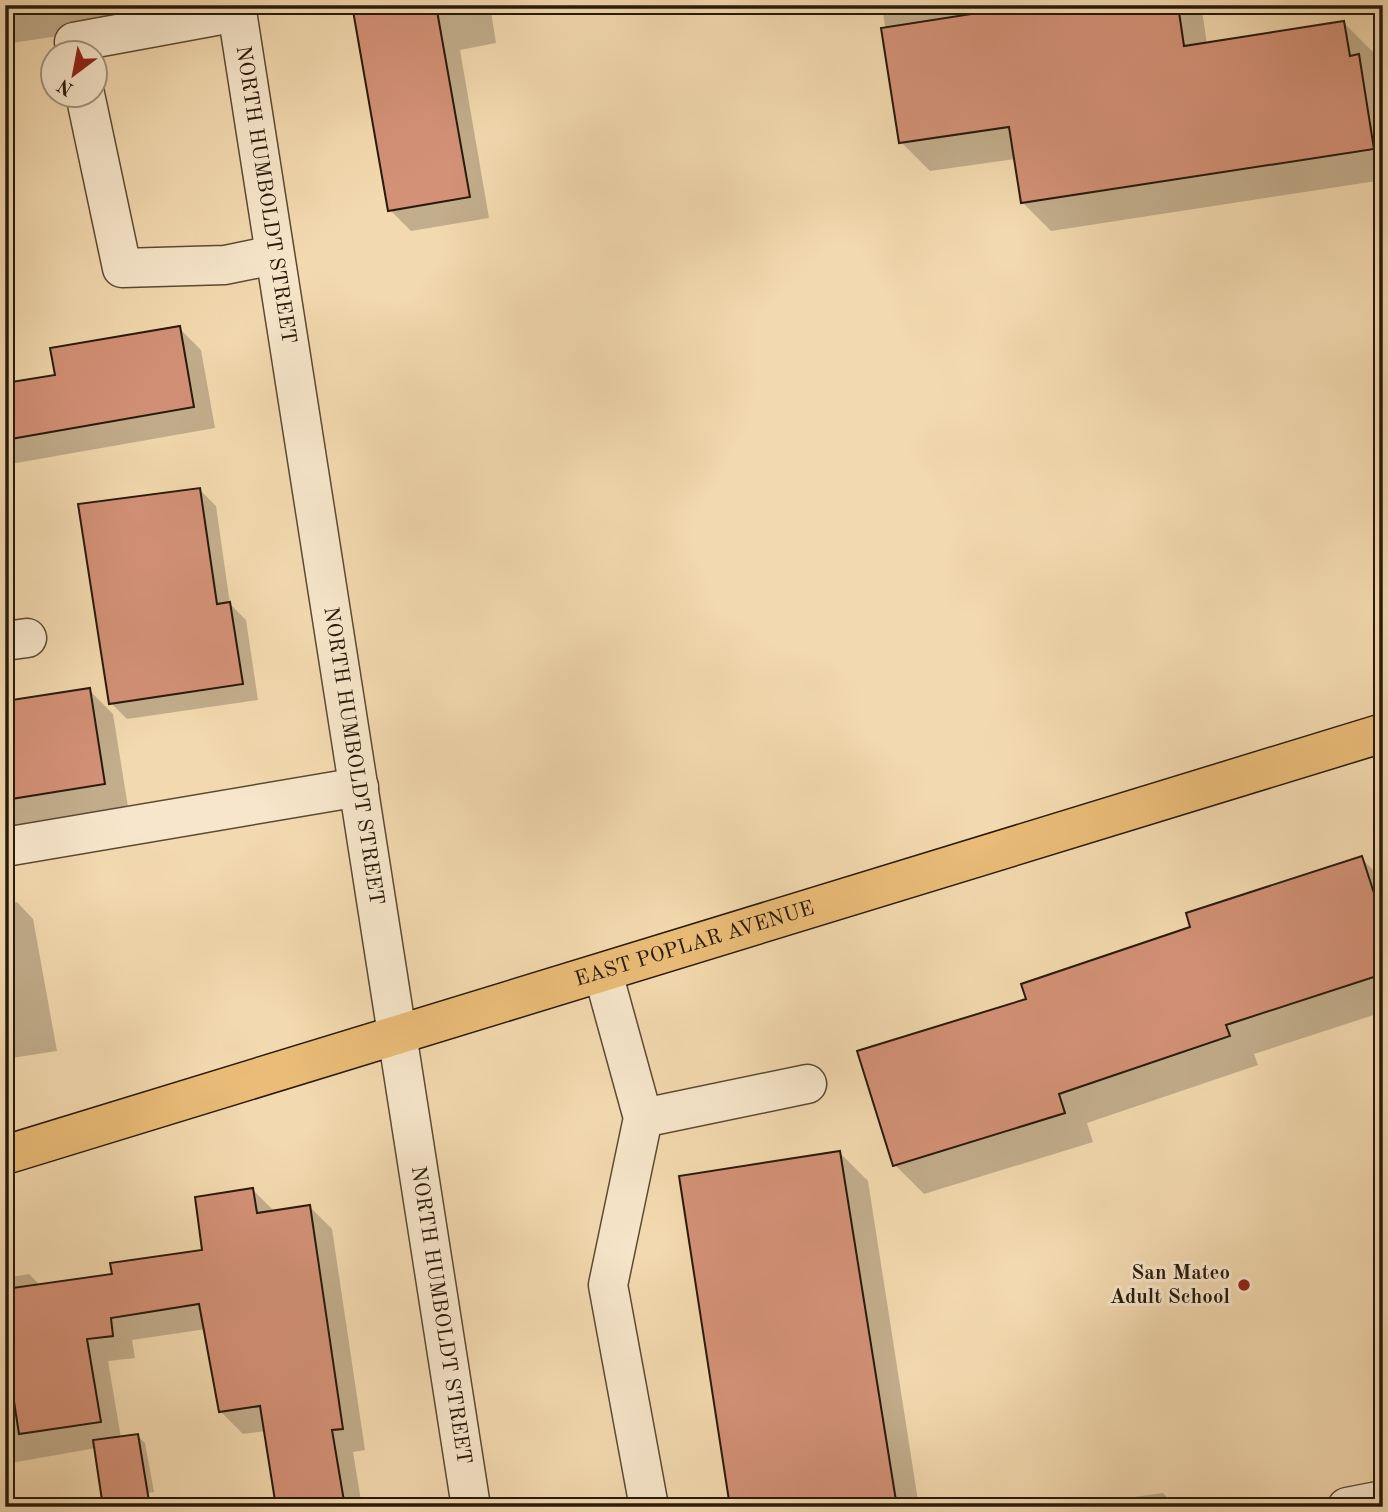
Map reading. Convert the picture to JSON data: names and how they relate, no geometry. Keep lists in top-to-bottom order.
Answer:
{
  "streets": {
    "main road": ["EAST POPLAR AVENUE"],
    "street": ["NORTH HUMBOLDT STREET"]
  },
  "crossings": [
    ["NORTH HUMBOLDT STREET", "EAST POPLAR AVENUE"]
  ],
  "places": ["San Mateo Adult School"],
  "north": "bottom left"
}
